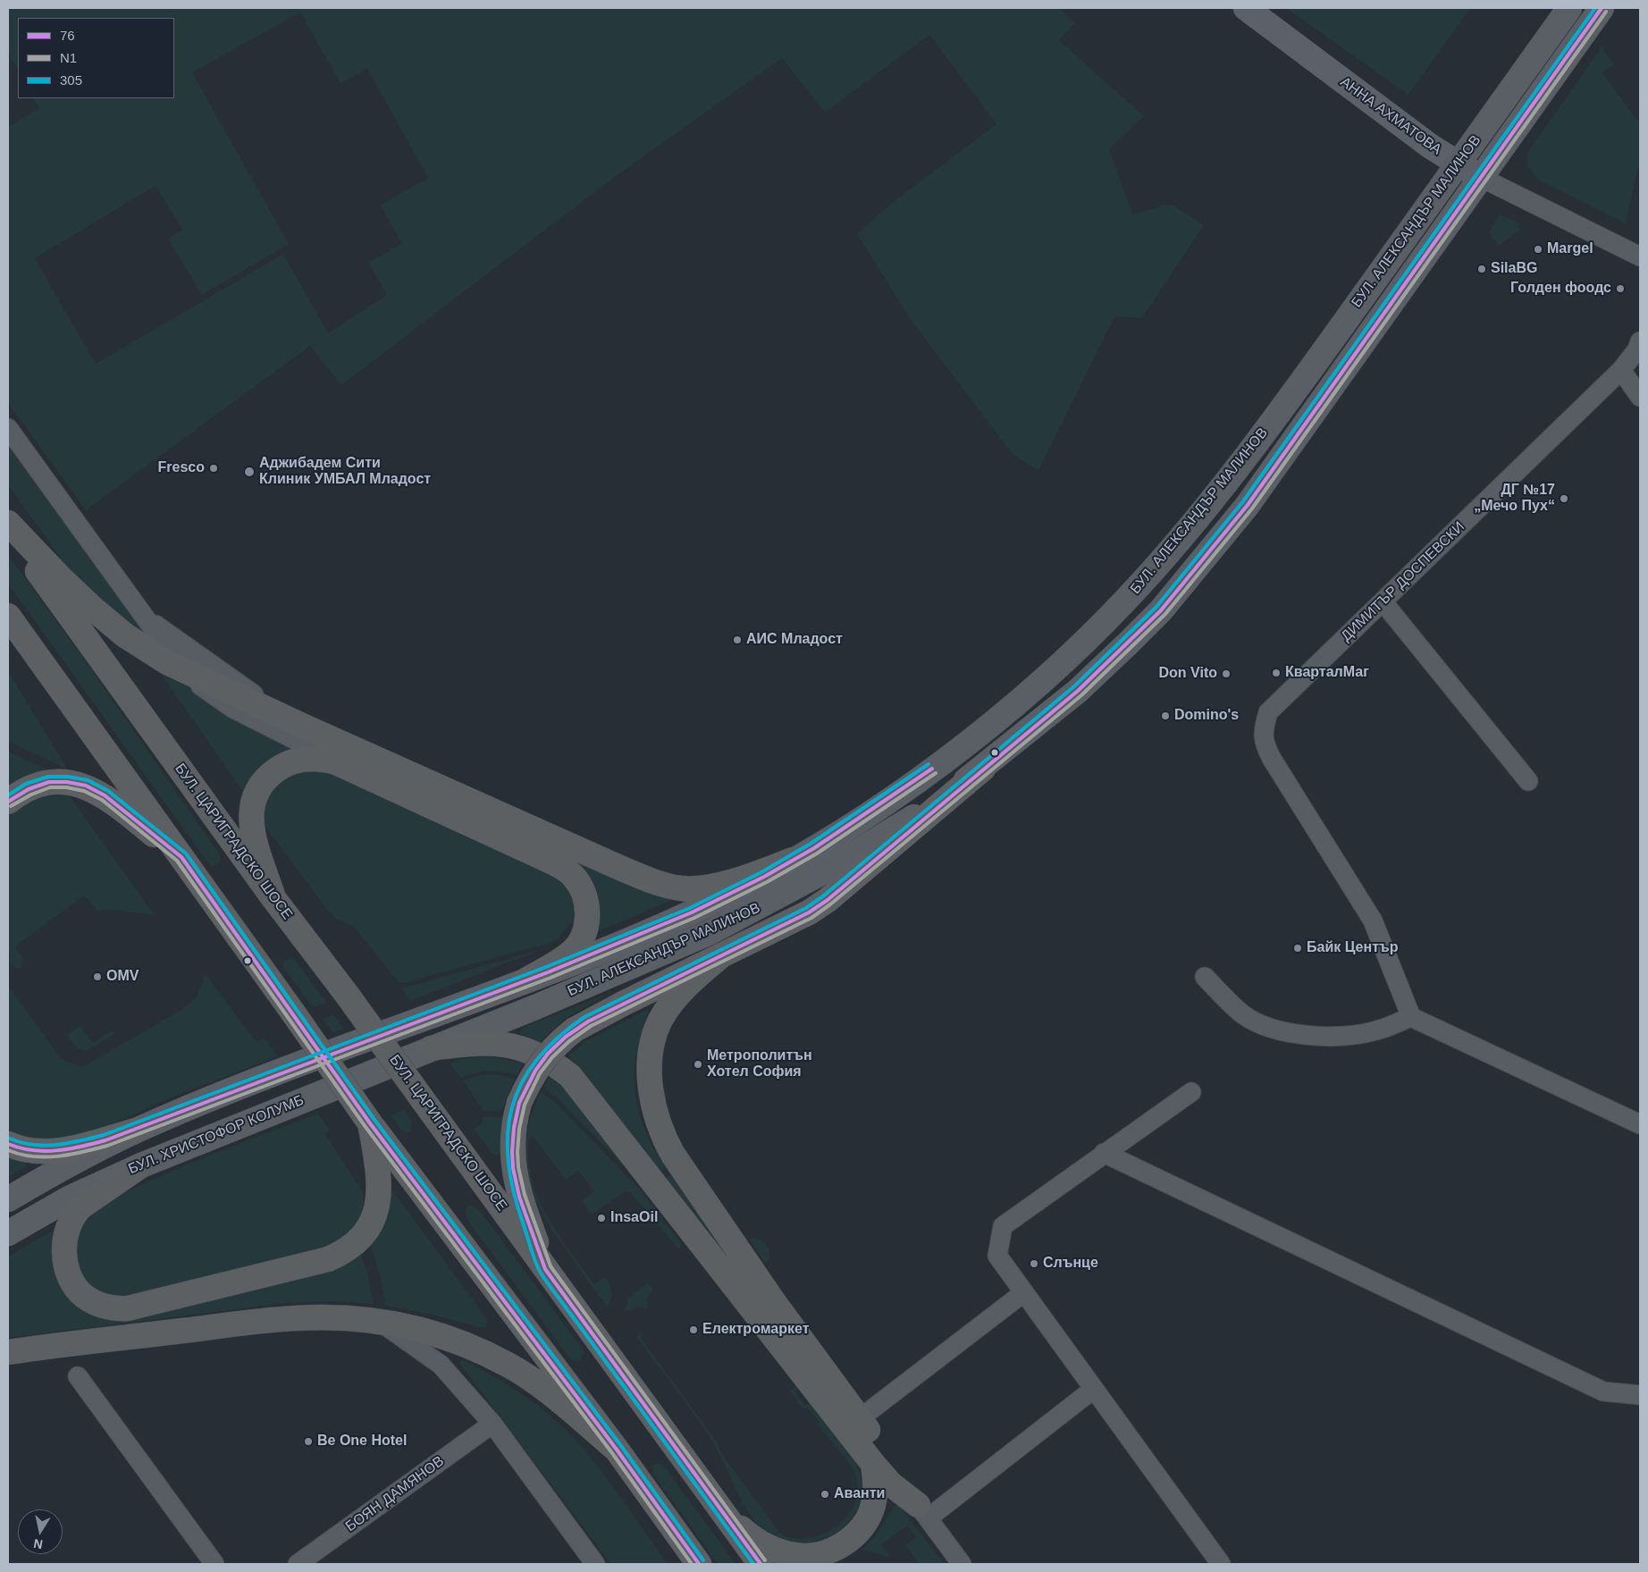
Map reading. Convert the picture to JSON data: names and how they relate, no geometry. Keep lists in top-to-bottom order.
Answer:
{
  "streets": {
    "highway": ["БУЛ. ЦАРИГРАДСКО ШОСЕ"],
    "main road": ["БУЛ. АЛЕКСАНДЪР МАЛИНОВ", "БУЛ. ХРИСТОФОР КОЛУМБ"],
    "street": ["АННА АХМАТОВА", "ДИМИТЪР ДОСПЕВСКИ", "БОЯН ДАМЯНОВ"]
  },
  "crossings": [
    ["АННА АХМАТОВА", "БУЛ. АЛЕКСАНДЪР МАЛИНОВ"],
    ["БУЛ. АЛЕКСАНДЪР МАЛИНОВ", "БУЛ. ХРИСТОФОР КОЛУМБ"]
  ],
  "places": [
    "Margel",
    "SilaBG",
    "Голден фоодс",
    "Fresco",
    "Аджибадем Сити Клиник УМБАЛ Младост",
    "ДГ №17 „Мечо Пух“",
    "АИС Младост",
    "КварталМаг",
    "Don Vito",
    "Domino's",
    "Байк Център",
    "OMV",
    "Метрополитън Хотел София",
    "InsaOil",
    "Слънце",
    "Електромаркет",
    "Be One Hotel",
    "Аванти"
  ],
  "lines": ["transit line 76", "transit line 305", "transit line N1"],
  "legend": ["76", "N1", "305"],
  "north": "bottom"
}
